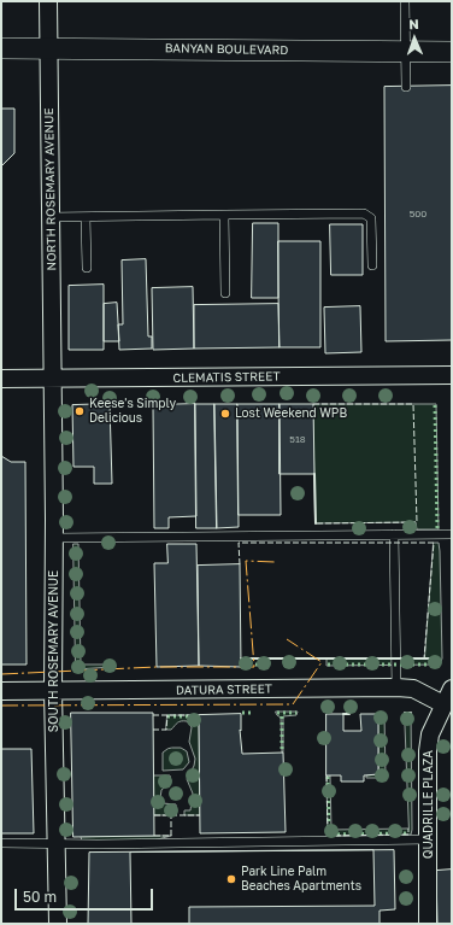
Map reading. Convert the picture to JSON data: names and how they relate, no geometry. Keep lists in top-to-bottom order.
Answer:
{
  "streets": {
    "street": [
      "BANYAN BOULEVARD",
      "NORTH ROSEMARY AVENUE",
      "CLEMATIS STREET",
      "SOUTH ROSEMARY AVENUE",
      "DATURA STREET",
      "QUADRILLE PLAZA"
    ]
  },
  "crossings": [
    ["BANYAN BOULEVARD", "NORTH ROSEMARY AVENUE"],
    ["NORTH ROSEMARY AVENUE", "CLEMATIS STREET"],
    ["NORTH ROSEMARY AVENUE", "SOUTH ROSEMARY AVENUE"],
    ["CLEMATIS STREET", "SOUTH ROSEMARY AVENUE"],
    ["SOUTH ROSEMARY AVENUE", "DATURA STREET"],
    ["DATURA STREET", "QUADRILLE PLAZA"]
  ],
  "places": ["Keese's Simply Delicious", "Lost Weekend WPB", "Park Line Palm Beaches Apartments"],
  "house_numbers": ["500", "518"],
  "scale_bar": "50 m",
  "north": "top"
}
